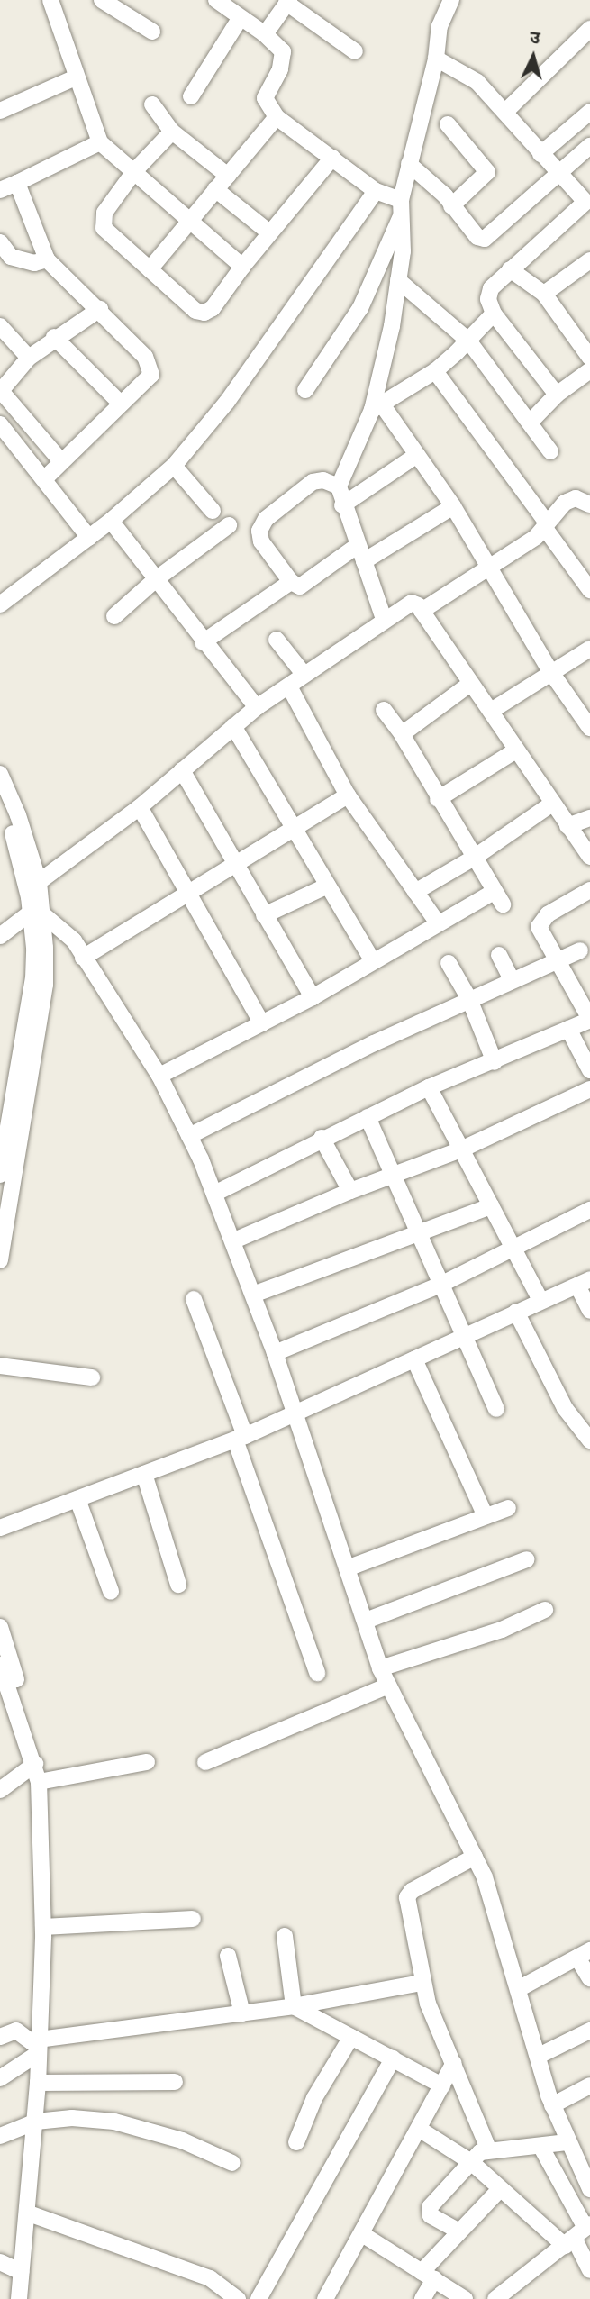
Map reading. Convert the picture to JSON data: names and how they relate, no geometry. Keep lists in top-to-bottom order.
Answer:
{
  "north": "top"
}
